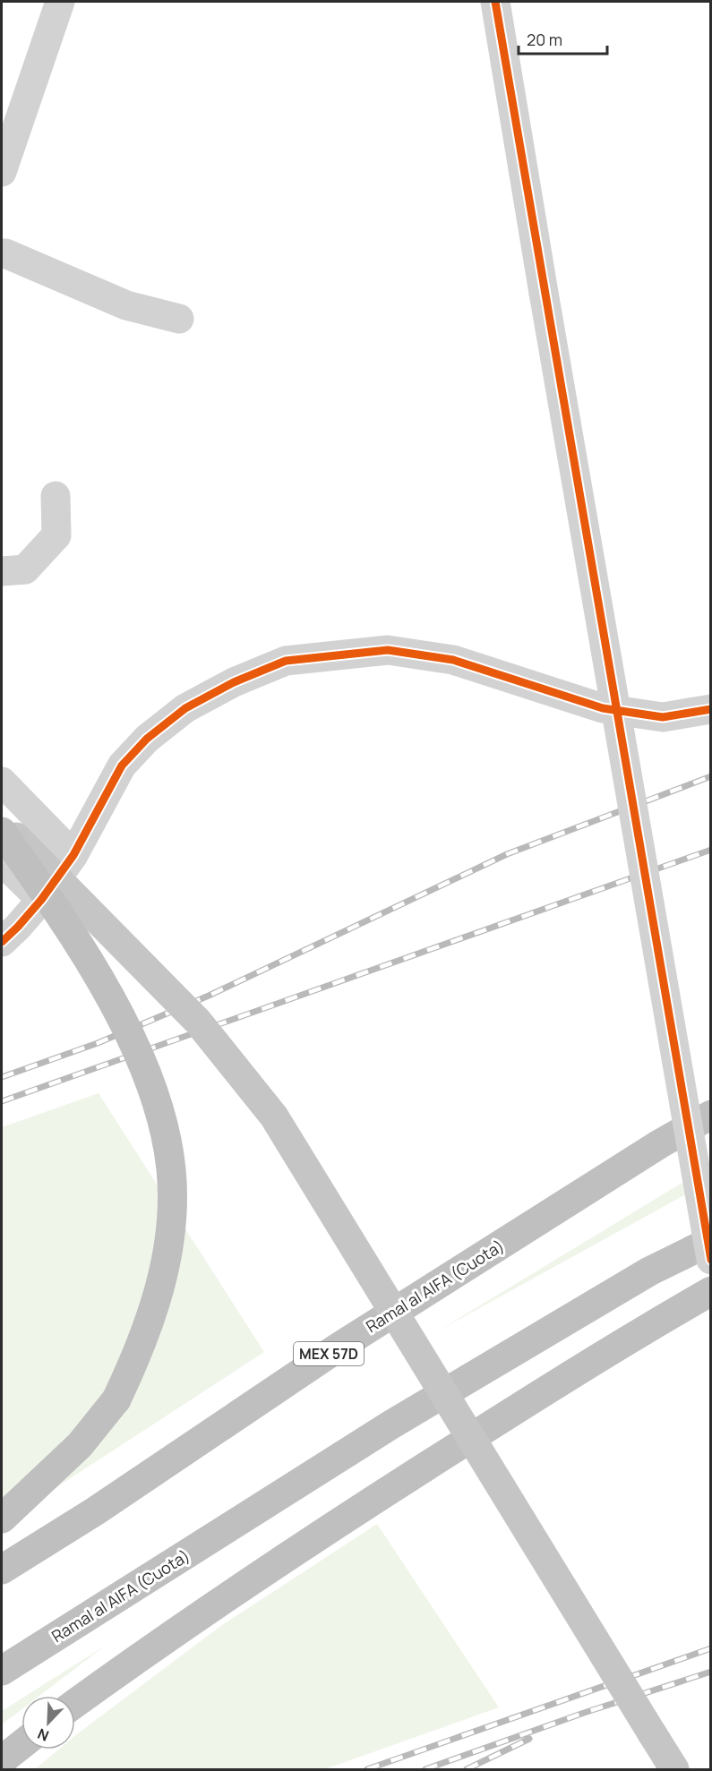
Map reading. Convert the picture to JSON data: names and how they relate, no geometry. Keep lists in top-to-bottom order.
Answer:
{
  "streets": {
    "highway": ["Ramal al AIFA (Cuota)", "MEX 57D"]
  },
  "scale_bar": "20 m",
  "north": "bottom left"
}
